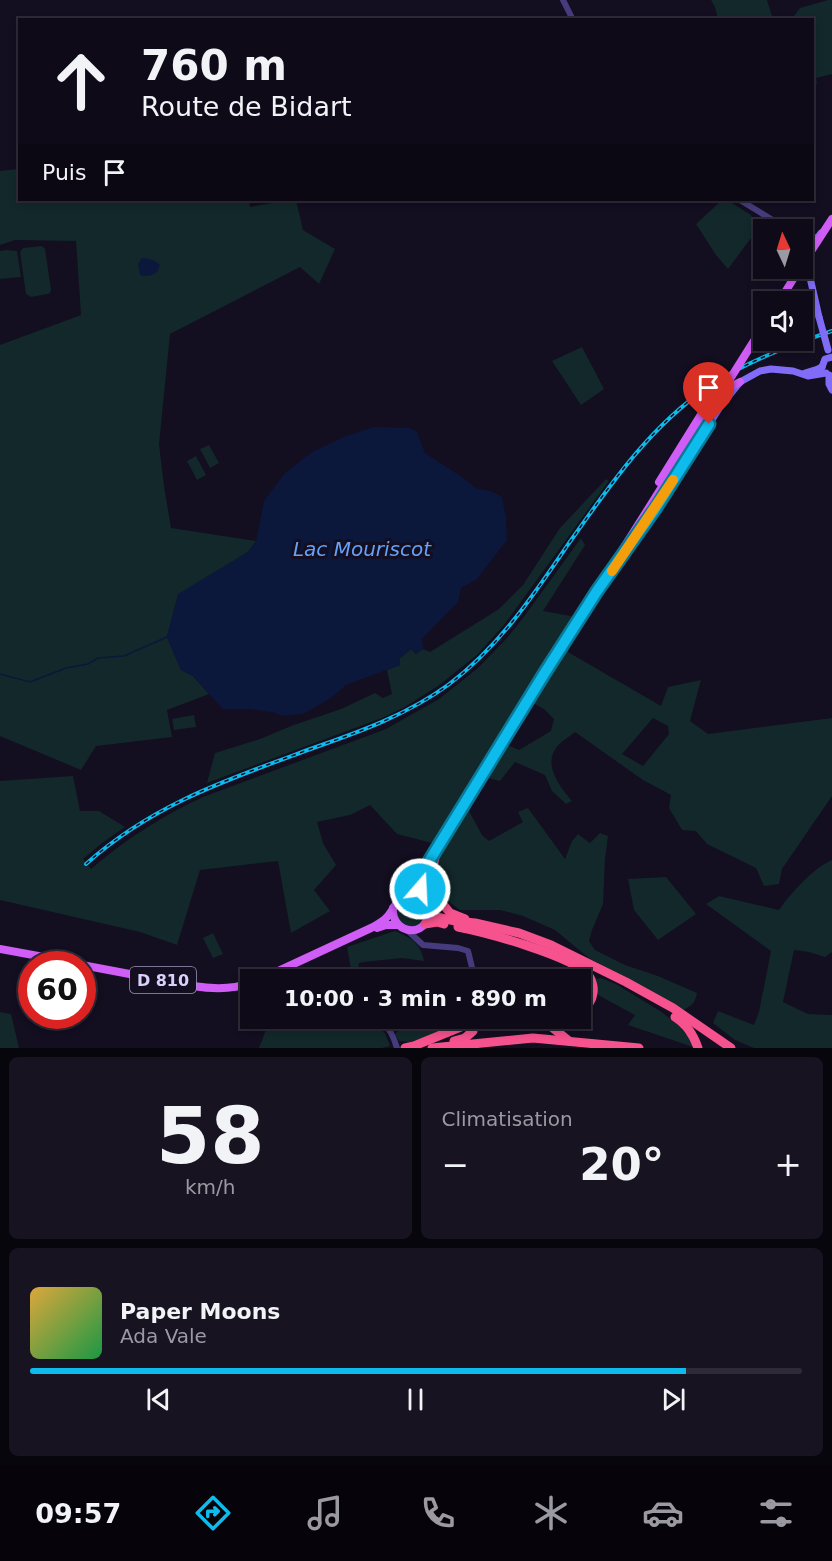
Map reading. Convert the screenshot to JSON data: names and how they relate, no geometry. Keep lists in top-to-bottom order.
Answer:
{
  "streets": {
    "main road": ["D 810"]
  },
  "water": ["Lac Mouriscot"],
  "north": "top",
  "page": {
    "turn": ["760 m", "Route de Bidart"],
    "then": "Puis",
    "limit": "60",
    "trip": "10:00 · 3 min · 890 m",
    "tile": [
      ["58", "km/h"],
      "Climatisation"
    ],
    "heat": ["−", "20°", "+"],
    "song": ["Paper Moons", "Ada Vale"],
    "tabs": "09:57"
  }
}
